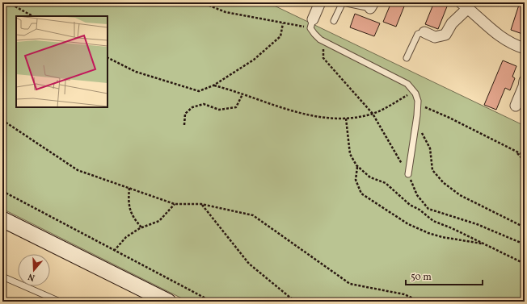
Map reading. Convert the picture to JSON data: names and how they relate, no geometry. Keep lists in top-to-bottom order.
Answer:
{
  "scale_bar": "50 m",
  "north": "bottom"
}
